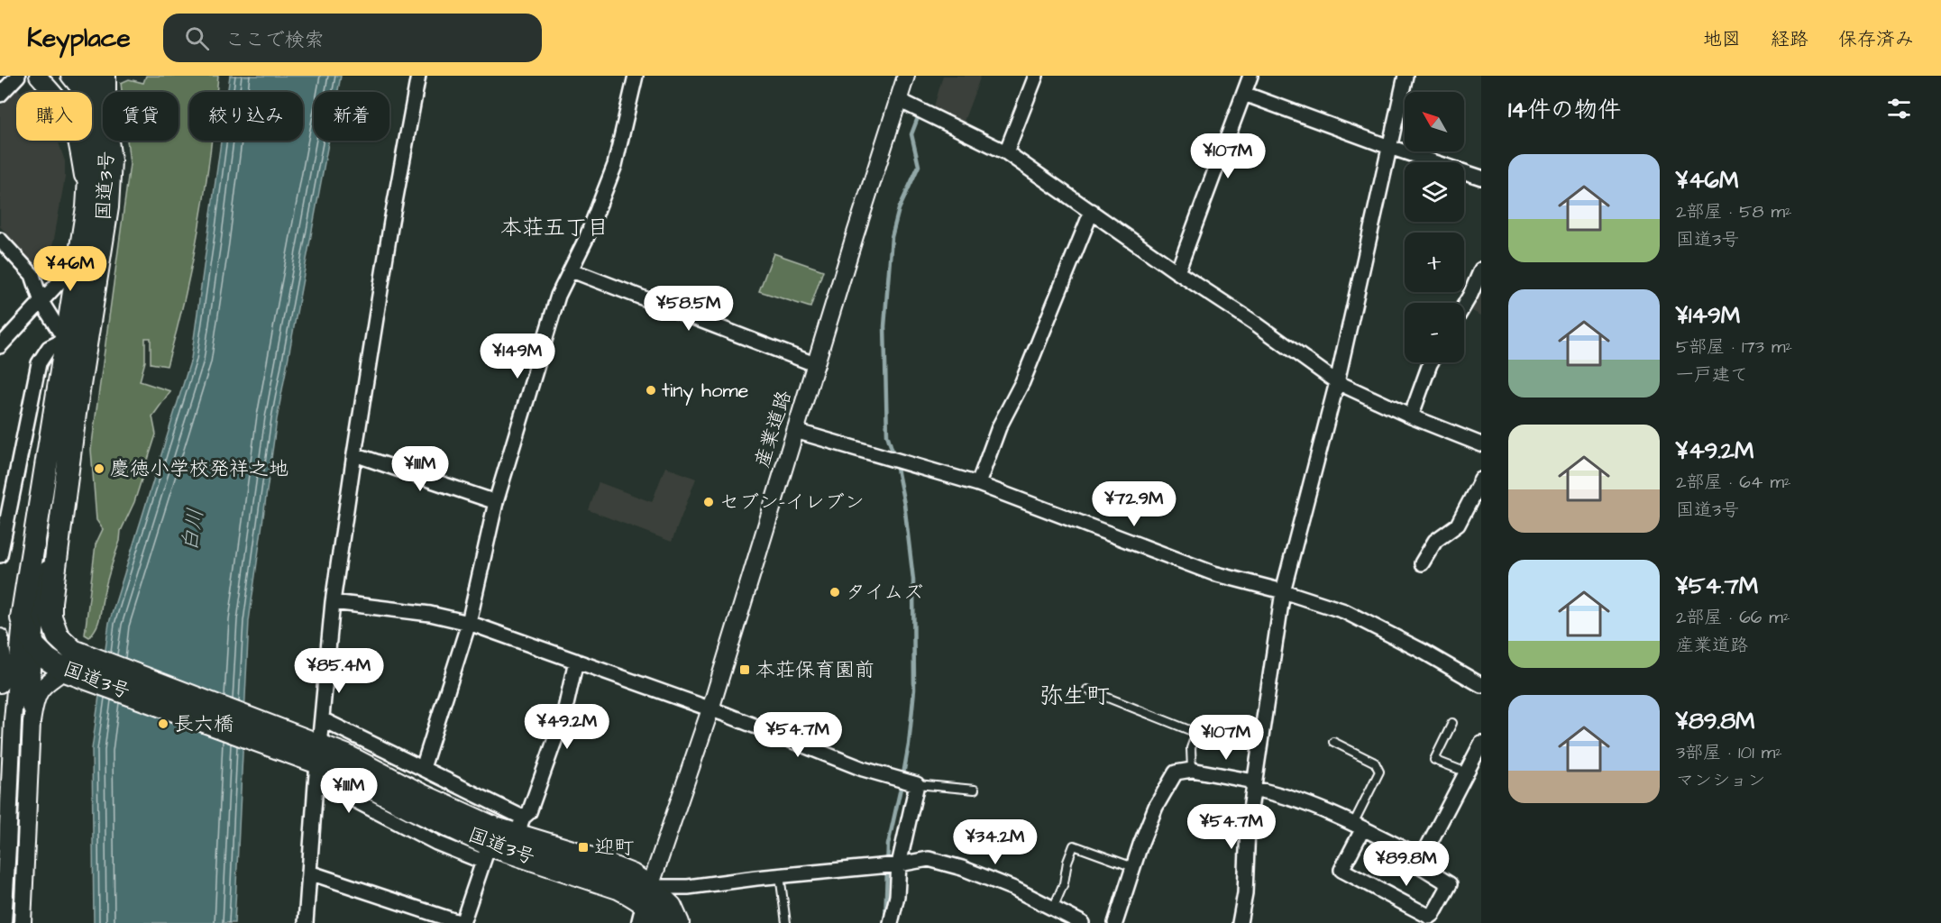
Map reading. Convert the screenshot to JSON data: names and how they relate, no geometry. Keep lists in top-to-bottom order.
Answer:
{
  "streets": {
    "highway": ["国道3号"],
    "street": ["産業道路"]
  },
  "crossings": [
    ["国道3号", "産業道路"]
  ],
  "districts": ["本荘五丁目", "弥生町"],
  "water": ["白川"],
  "places": {
    "other": [
      "tiny home",
      "慶徳小学校発祥之地",
      "セブン-イレブン",
      "タイムズ",
      "長六橋"
    ],
    "transit": ["本荘保育園前", "迎町"]
  },
  "north": "top left",
  "page": {
    "header": "Keyplace",
    "search": "ここで検索",
    "nav": ["地図", "経路", "保存済み"],
    "heading": "14件の物件",
    "map_buttons": ["+", "−"],
    "chip": [
      "購入",
      "賃貸",
      "絞り込み",
      "新着"
    ],
    "price": [
      "¥107M",
      "¥46M",
      "¥58.5M",
      "¥149M",
      "¥111M",
      "¥72.9M",
      "¥85.4M",
      "¥49.2M",
      "¥54.7M",
      "¥107M",
      "¥111M",
      "¥54.7M",
      "¥34.2M",
      "¥89.8M"
    ],
    "list": [
      {
        "name": "¥46M",
        "note": "2部屋 · 58 m² · 国道3号"
      },
      {
        "name": "¥149M",
        "note": "5部屋 · 173 m² · 一戸建て"
      },
      {
        "name": "¥49.2M",
        "note": "2部屋 · 64 m² · 国道3号"
      },
      {
        "name": "¥54.7M",
        "note": "2部屋 · 66 m² · 産業道路"
      },
      {
        "name": "¥89.8M",
        "note": "3部屋 · 101 m² · マンション"
      }
    ]
  }
}
